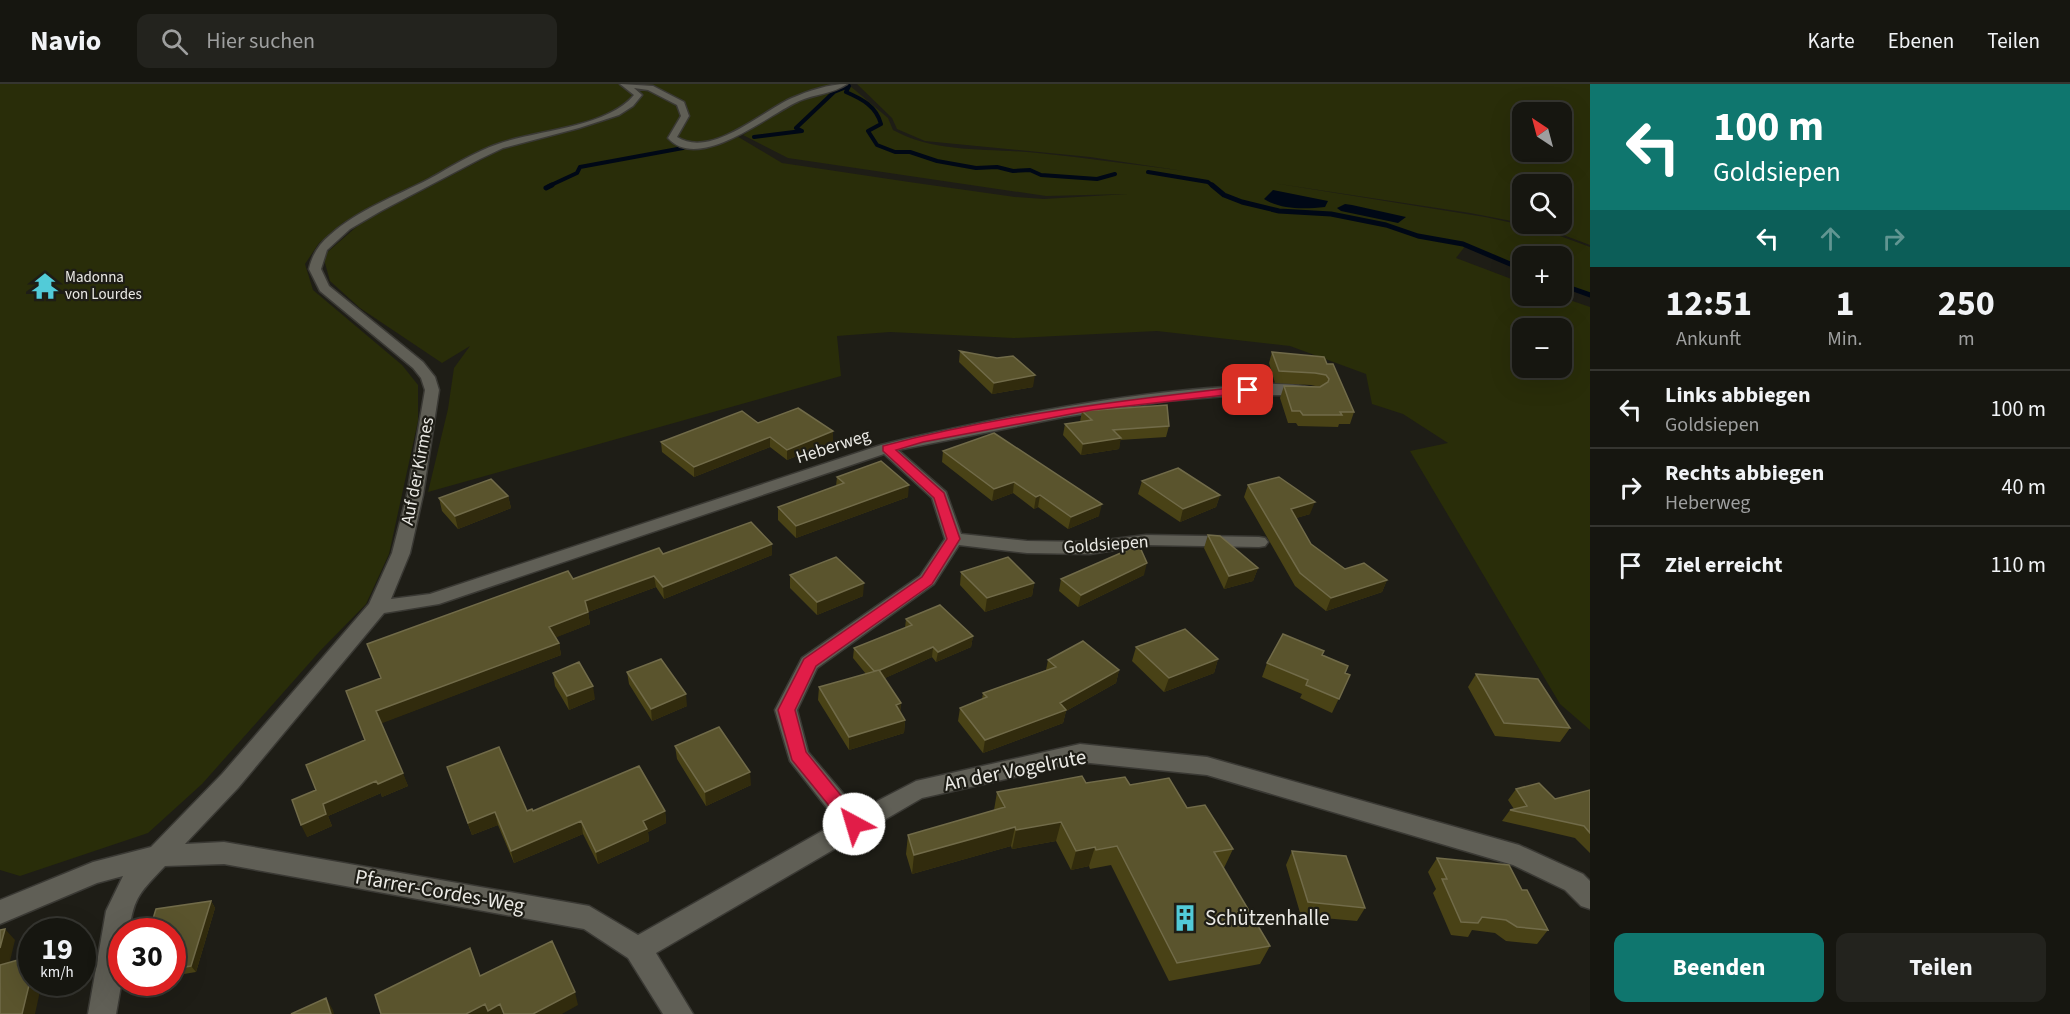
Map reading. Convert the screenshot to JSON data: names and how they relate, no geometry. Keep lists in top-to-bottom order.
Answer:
{
  "streets": {
    "street": [
      "Heberweg",
      "Auf der Kirmes",
      "Goldsiepen",
      "An der Vogelrute",
      "Pfarrer-Cordes-Weg"
    ]
  },
  "crossings": [
    ["Heberweg", "Auf der Kirmes"],
    ["Auf der Kirmes", "Pfarrer-Cordes-Weg"],
    ["An der Vogelrute", "Pfarrer-Cordes-Weg"]
  ],
  "places": {
    "temple": ["Madonna von Lourdes"],
    "building": ["Schützenhalle"]
  },
  "north": "top left",
  "page": {
    "header": "Navio",
    "search": "Hier suchen",
    "nav": ["Karte", "Ebenen", "Teilen"],
    "turn": ["100 m", "Goldsiepen"],
    "map_buttons": ["+", "−"],
    "eta": [
      "12:51",
      "Ankunft",
      "1",
      "Min.",
      "250",
      "m"
    ],
    "list": [
      {
        "name": "Links abbiegen",
        "note": "Goldsiepen",
        "value": "100 m"
      },
      {
        "name": "Rechts abbiegen",
        "note": "Heberweg",
        "value": "40 m"
      },
      {
        "name": "Ziel erreicht",
        "value": "110 m"
      }
    ],
    "speed": "19 km/h",
    "limit": "30",
    "buttons": ["Beenden", "Teilen"]
  }
}
